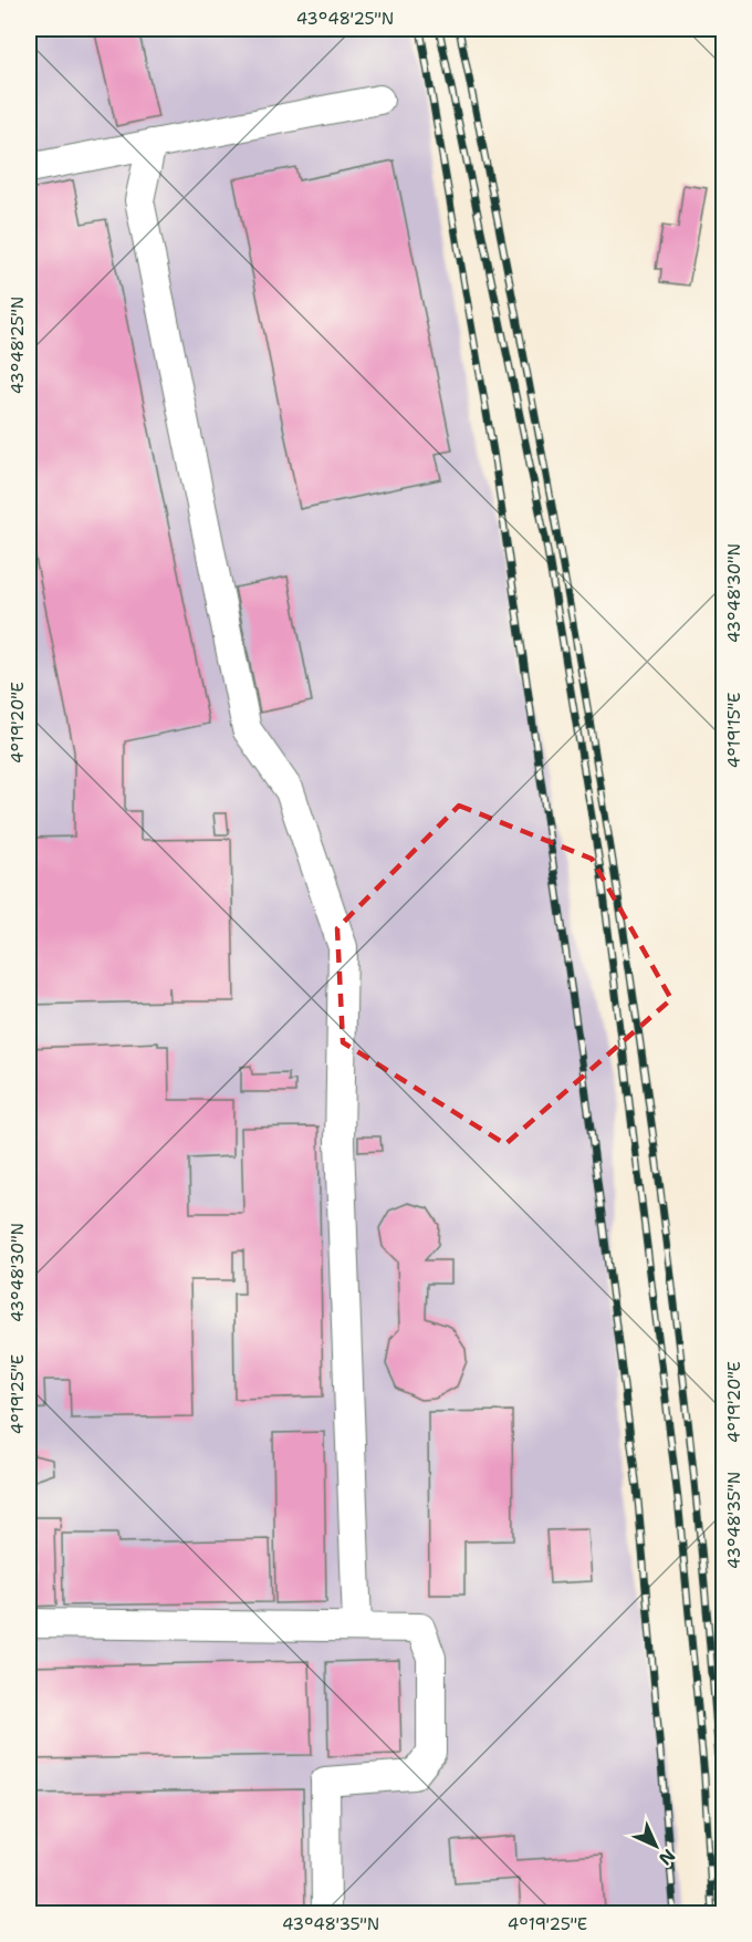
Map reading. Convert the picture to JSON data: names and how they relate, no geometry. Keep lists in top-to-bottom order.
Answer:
{
  "north": "bottom right",
  "coordinates": [
    "43°48'25\"N",
    "43°48'30\"N",
    "4°19'20\"E",
    "4°19'15\"E",
    "4°19'25\"E",
    "43°48'35\"N"
  ]
}
